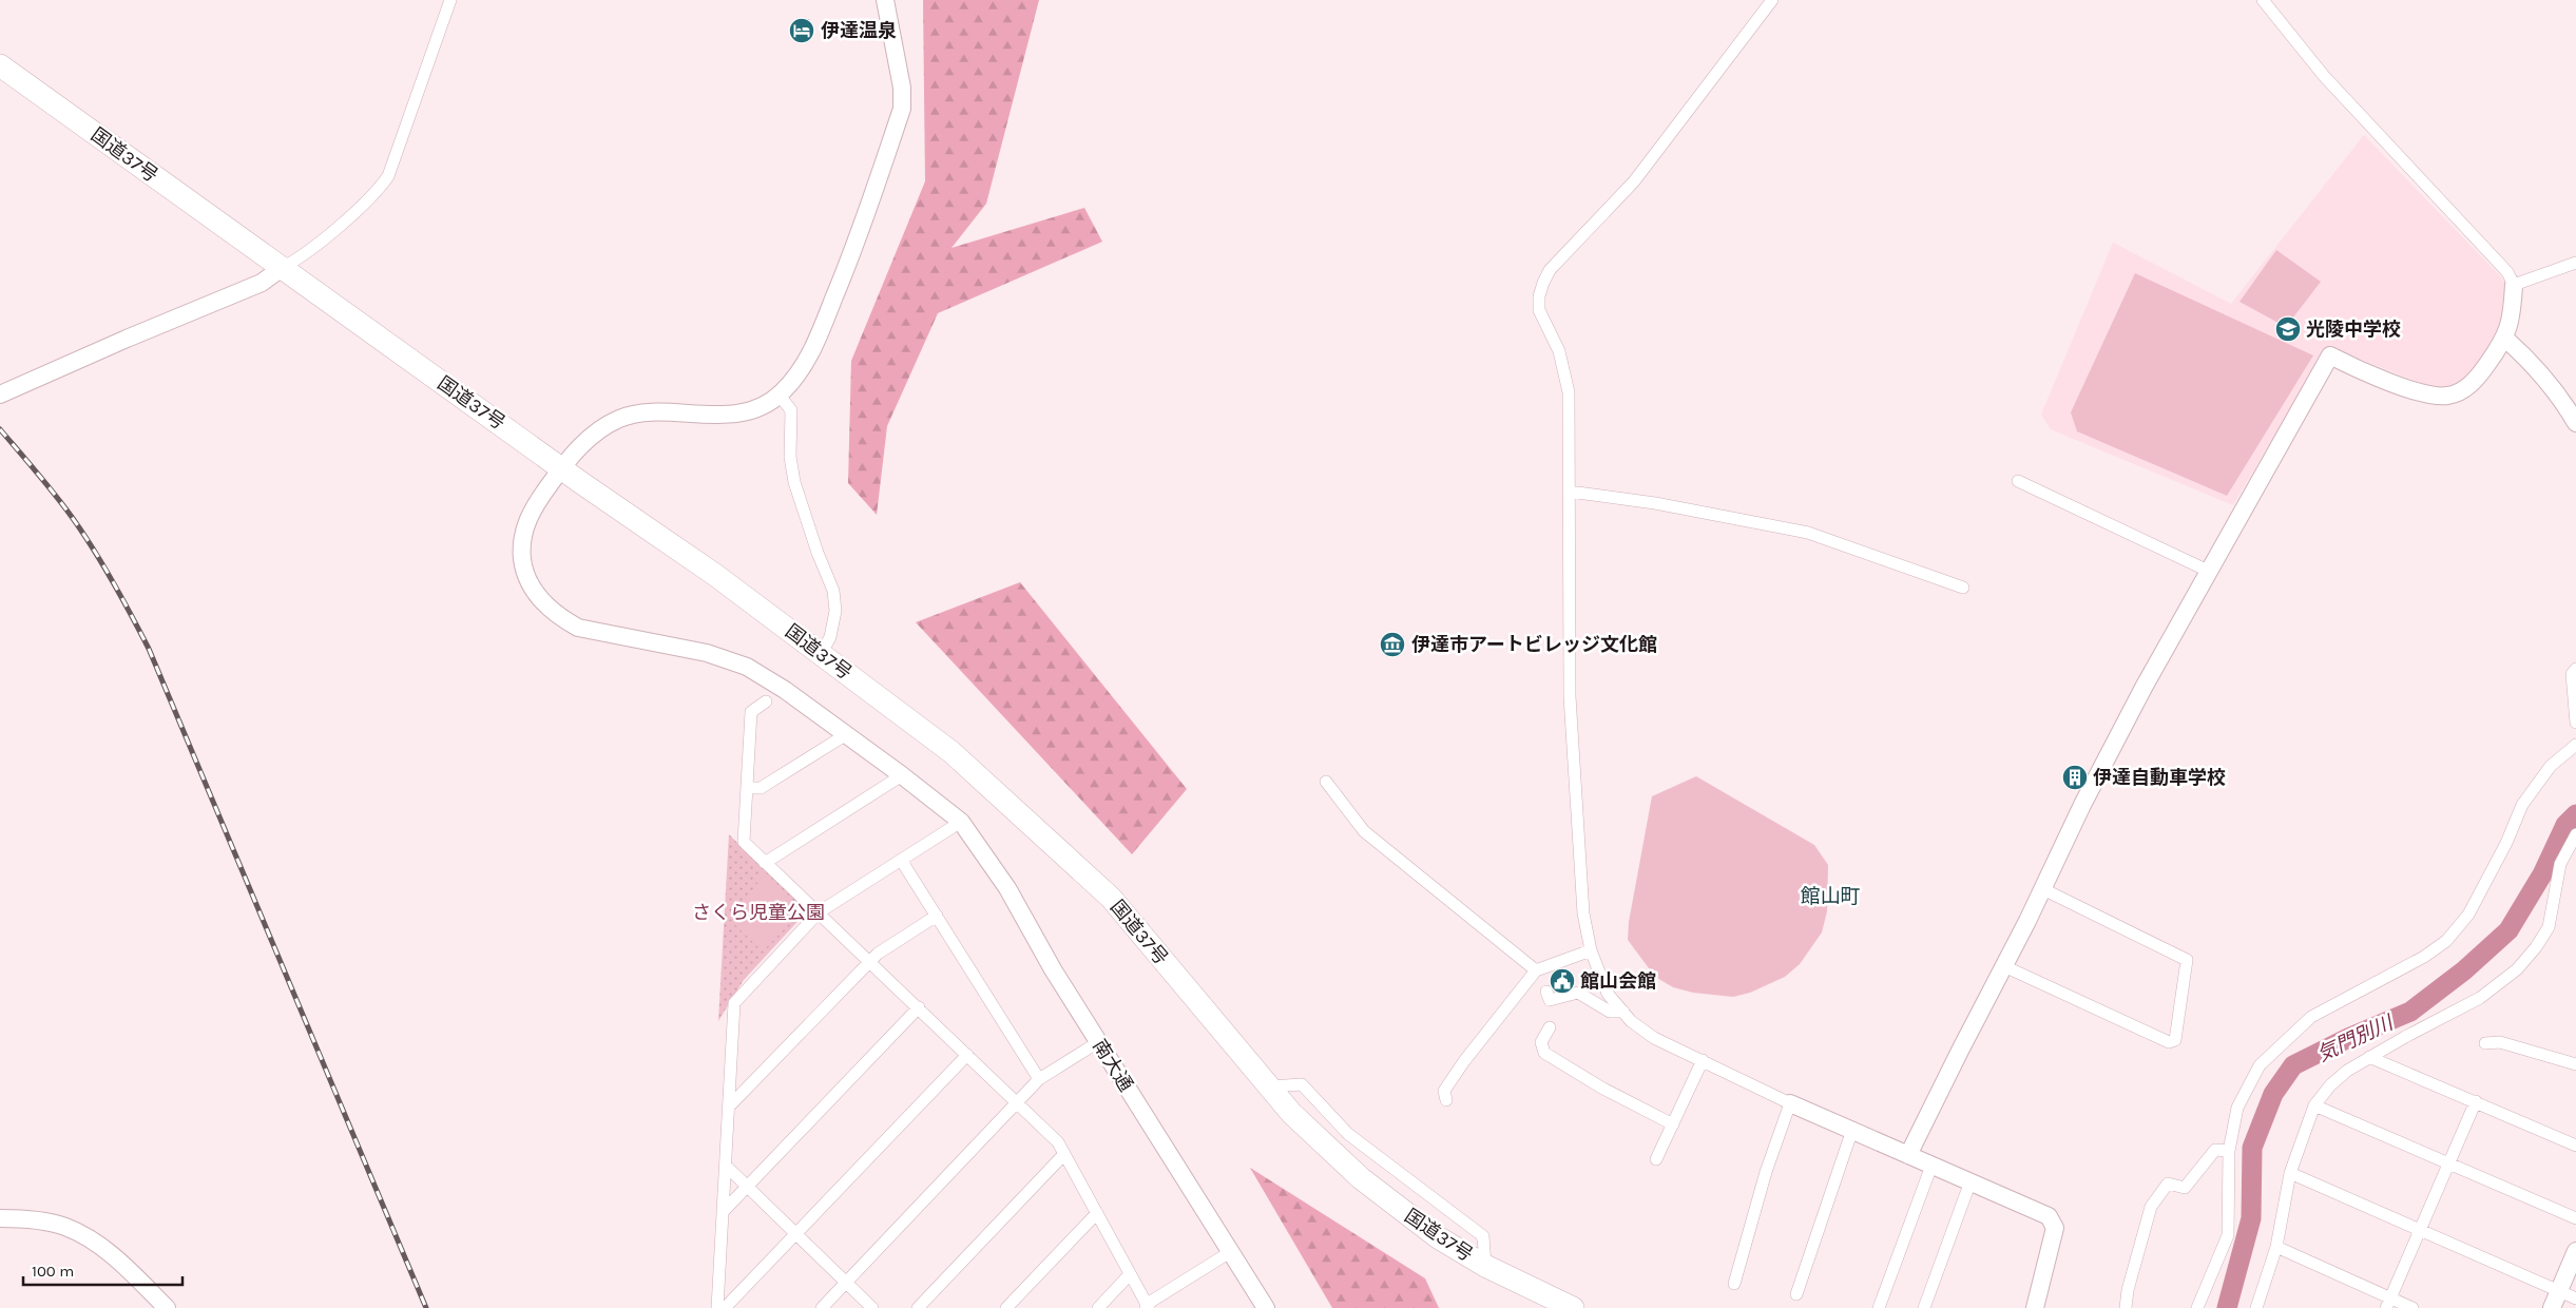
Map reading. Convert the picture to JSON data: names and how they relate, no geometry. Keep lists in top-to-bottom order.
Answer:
{
  "streets": {
    "highway": ["国道37号"],
    "street": ["南大通"]
  },
  "crossings": [
    ["国道37号", "南大通"]
  ],
  "districts": ["館山町"],
  "water": ["気門別川"],
  "parks": ["さくら児童公園"],
  "places": {
    "hotel": ["伊達温泉"],
    "school or university": ["光陵中学校"],
    "museum": ["伊達市アートビレッジ文化館"],
    "building": ["伊達自動車学校"],
    "public building": ["館山会館"]
  },
  "scale_bar": "100 m"
}
